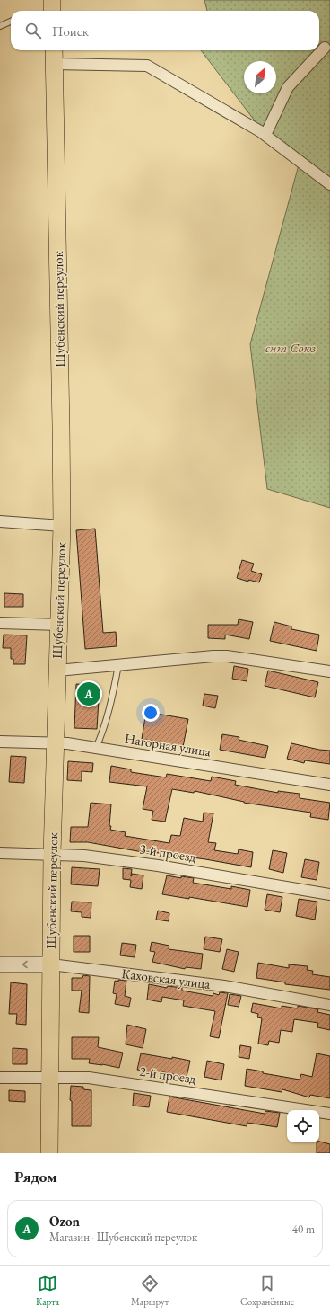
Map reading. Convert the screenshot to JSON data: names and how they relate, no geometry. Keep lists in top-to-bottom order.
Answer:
{
  "streets": {
    "main road": ["Шубенский переулок", "Каховская улица"],
    "street": ["Нагорная улица", "3-й проезд", "2-й проезд"]
  },
  "crossings": [
    ["Шубенский переулок", "Нагорная улица"],
    ["Шубенский переулок", "3-й проезд"],
    ["Шубенский переулок", "Каховская улица"],
    ["Шубенский переулок", "2-й проезд"]
  ],
  "parks": ["снт Союз"],
  "north": "top right",
  "page": {
    "search": "Поиск",
    "pins": "A",
    "heading": "Рядом",
    "list": [
      {
        "mark": "A",
        "name": "Ozon",
        "note": "Магазин · Шубенский переулок",
        "value": "40 m"
      }
    ],
    "nav": ["Карта", "Маршрут", "Сохранённые"]
  }
}
